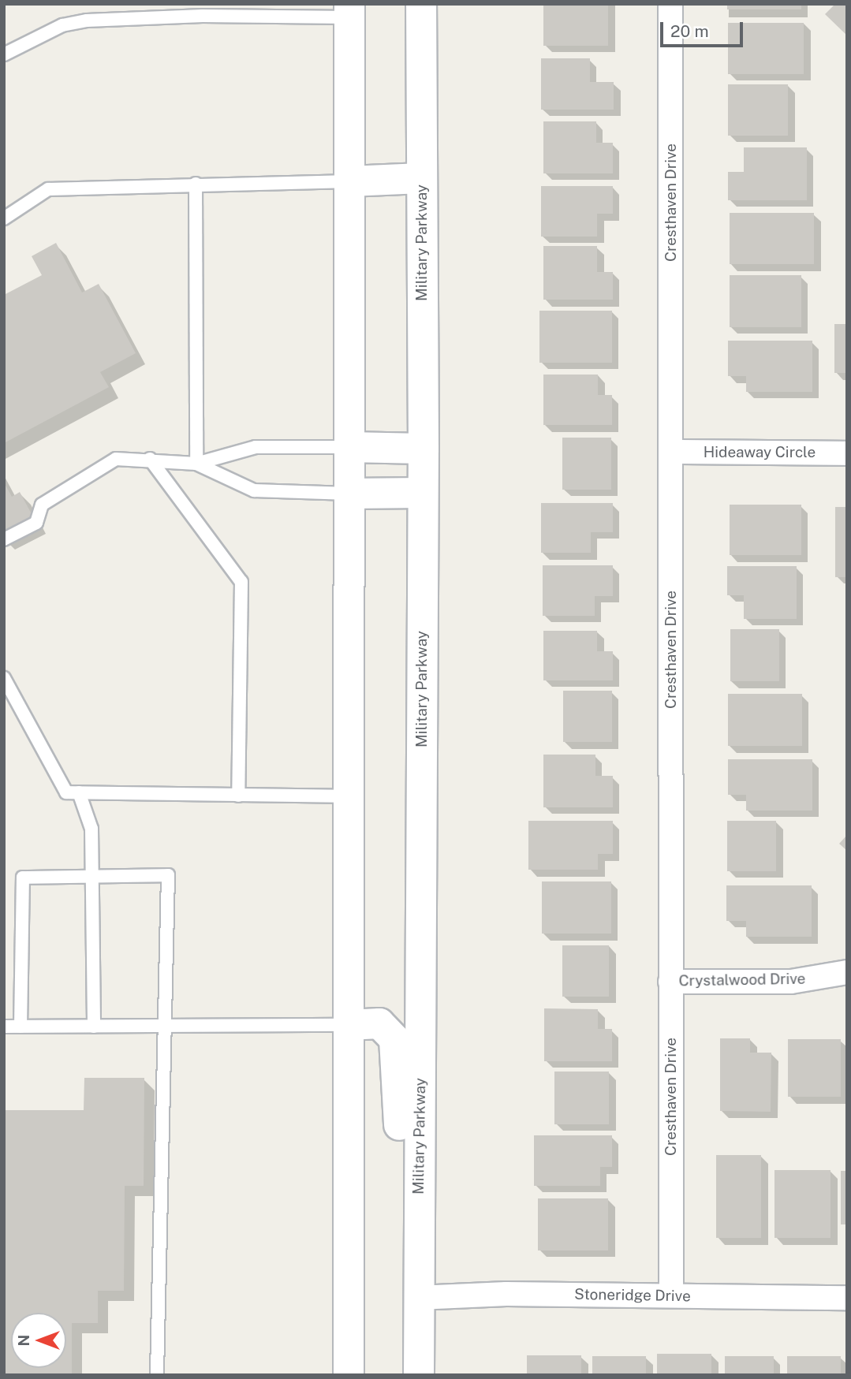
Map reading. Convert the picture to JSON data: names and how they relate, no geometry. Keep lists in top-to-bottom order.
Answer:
{
  "streets": {
    "main road": ["Military Parkway"],
    "street": [
      "Cresthaven Drive",
      "Hideaway Circle",
      "Crystalwood Drive",
      "Stoneridge Drive"
    ]
  },
  "crossings": [
    ["Cresthaven Drive", "Hideaway Circle"],
    ["Cresthaven Drive", "Crystalwood Drive"],
    ["Cresthaven Drive", "Stoneridge Drive"],
    ["Military Parkway", "Stoneridge Drive"]
  ],
  "scale_bar": "20 m",
  "north": "left"
}
